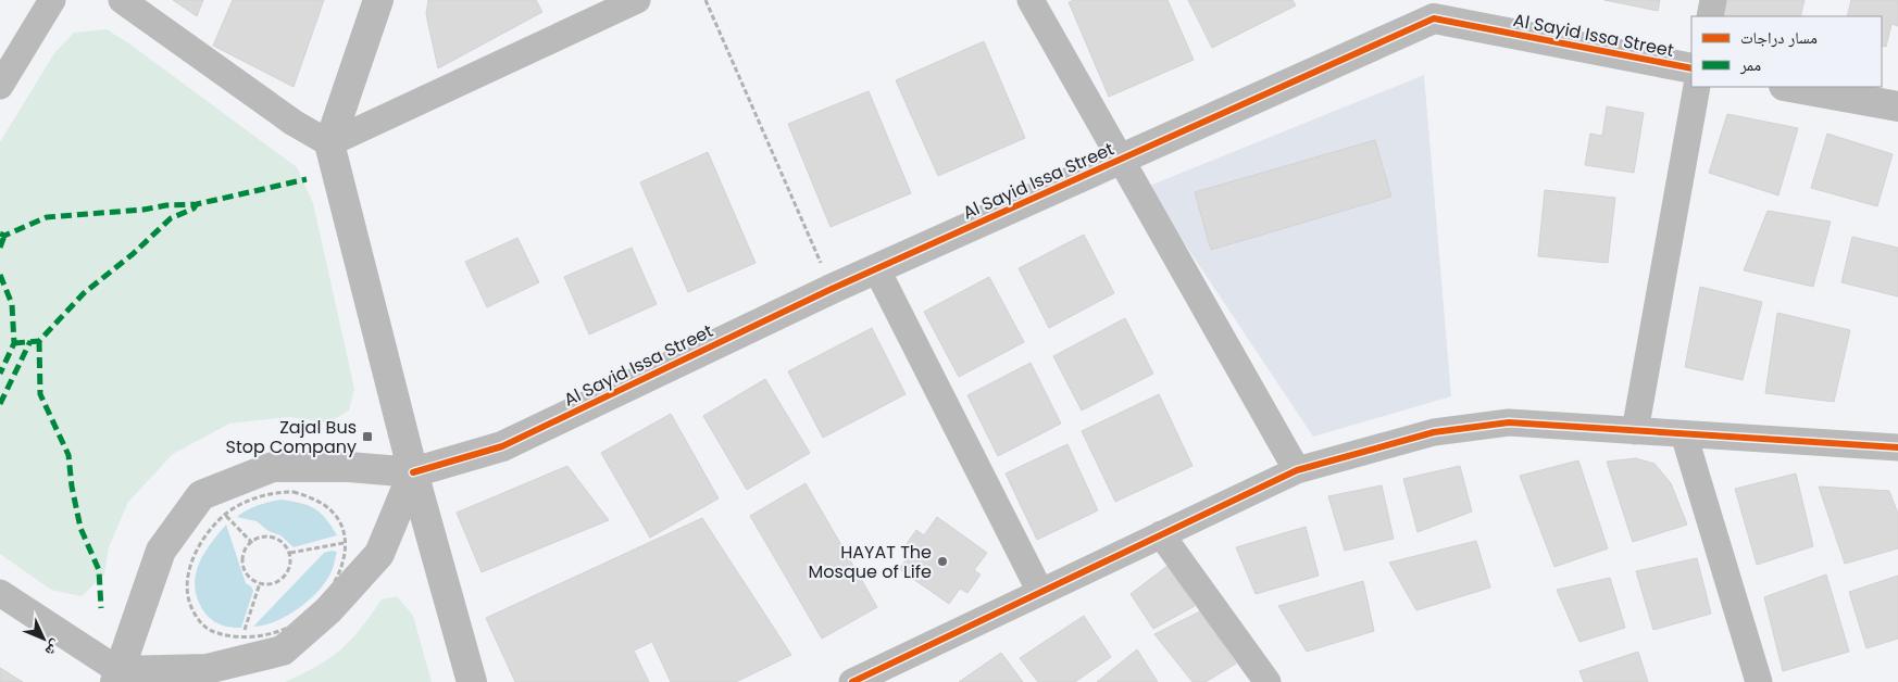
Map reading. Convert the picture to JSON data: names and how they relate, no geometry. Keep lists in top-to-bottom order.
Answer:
{
  "streets": {
    "street": ["Al Sayid Issa Street"]
  },
  "places": {
    "transit": ["Zajal Bus Stop Company"],
    "other": ["HAYAT The Mosque of Life"]
  },
  "legend": ["مسار دراجات", "ممر"],
  "north": "bottom right"
}
